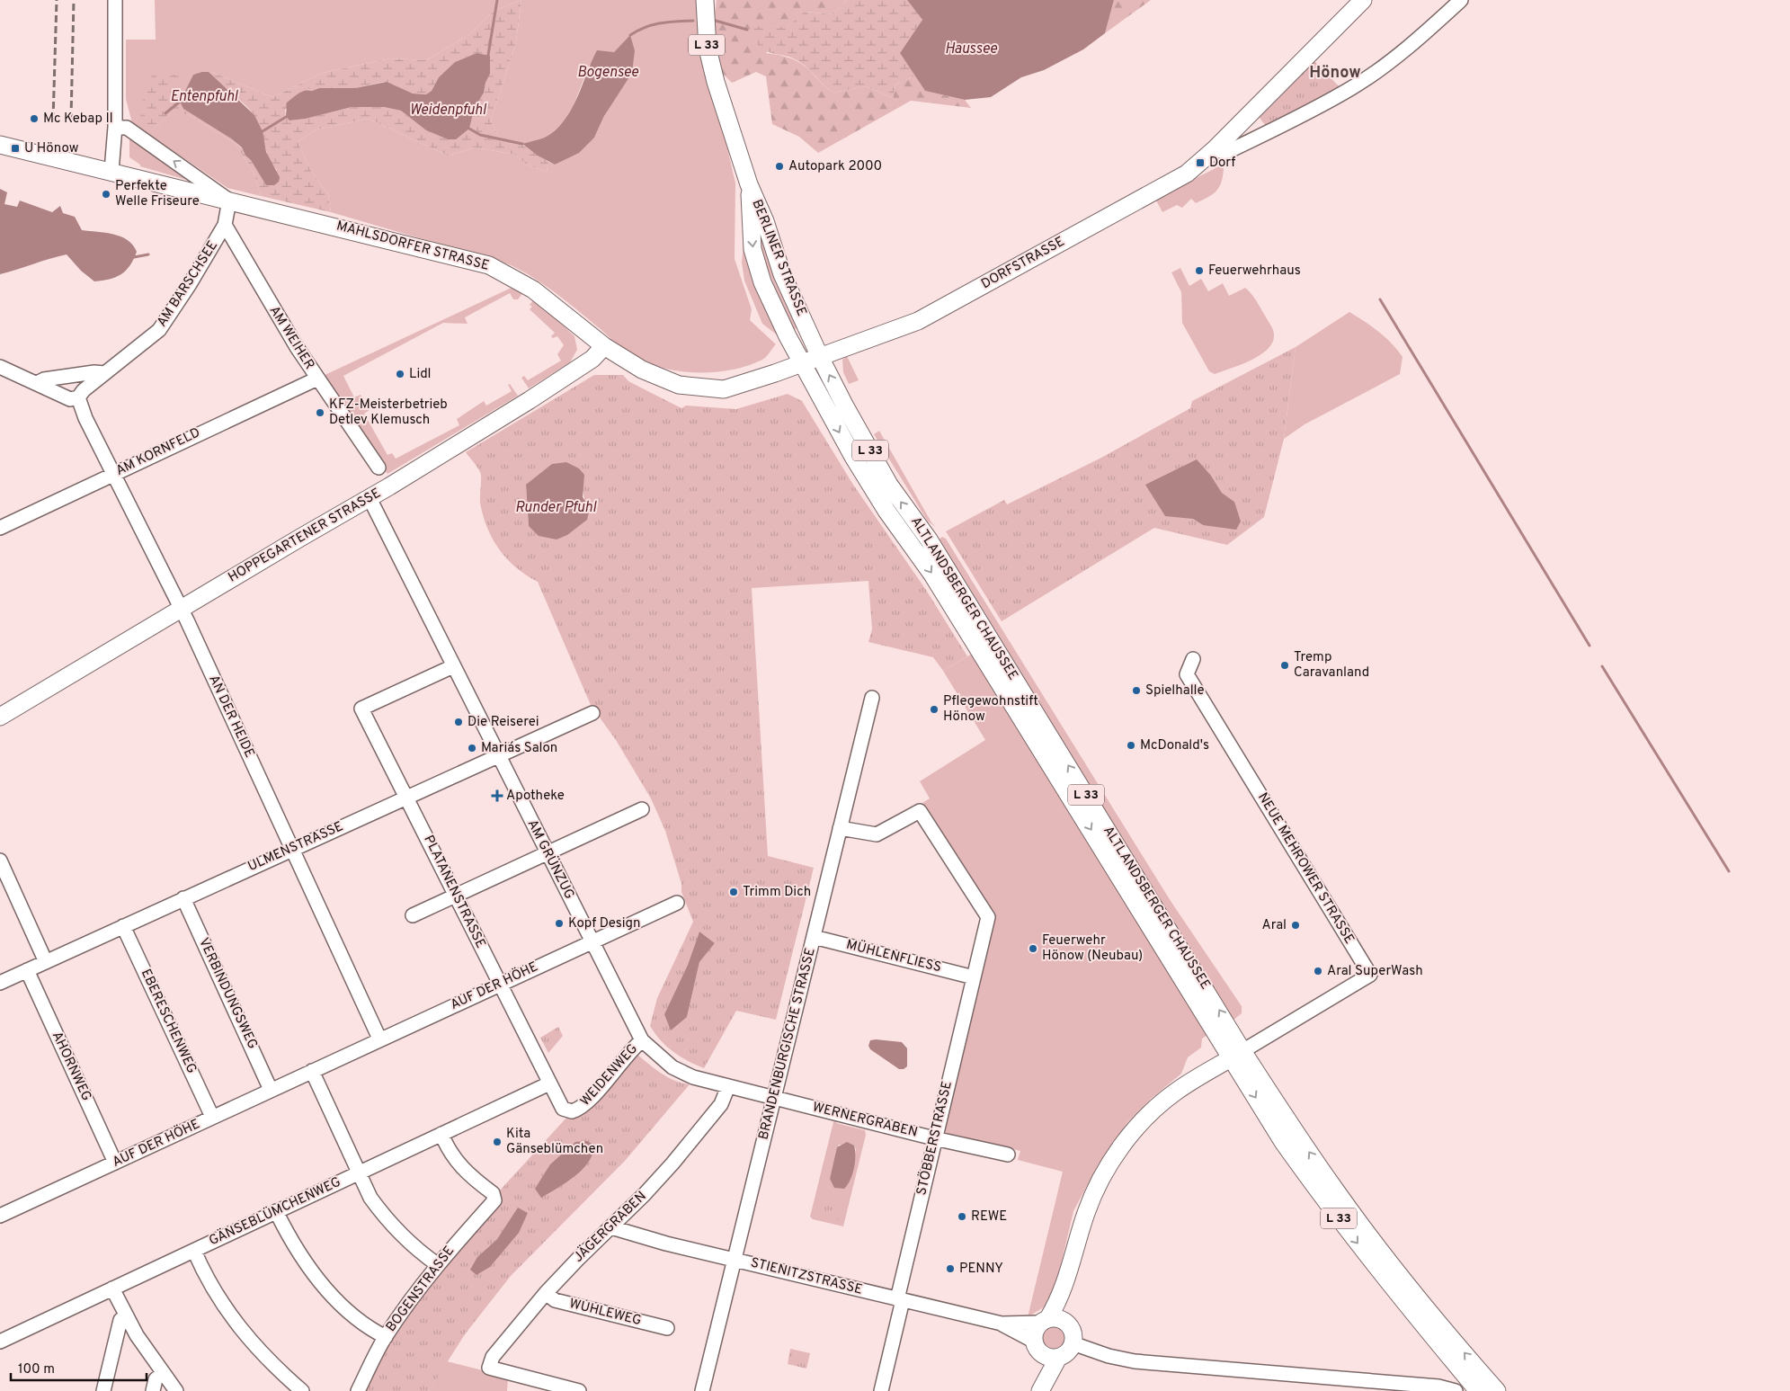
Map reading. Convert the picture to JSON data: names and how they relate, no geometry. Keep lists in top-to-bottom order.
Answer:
{
  "streets": {
    "main road": [
      "L 33",
      "MAHLSDORFER STRASSE",
      "BERLINER STRASSE",
      "DORFSTRASSE",
      "HOPPEGARTENER STRASSE",
      "ALTLANDSBERGER CHAUSSEE"
    ],
    "street": [
      "AM BARSCHSEE",
      "AM WEIHER",
      "AM KORNFELD",
      "AN DER HEIDE",
      "ULMENSTRASSE",
      "AM GRÜNZUG",
      "NEUE MEHROWER STRASSE",
      "PLATANENSTRASSE",
      "MÜHLENFLIESS",
      "AUF DER HÖHE",
      "VERBINDUNGSWEG",
      "EBERESCHENWEG",
      "BRANDENBURGISCHE STRASSE",
      "AHORNWEG",
      "WEIDENWEG",
      "WERNERGRABEN",
      "STÖBBERSTRASSE",
      "GÄNSEBLÜMCHENWEG",
      "JÄGERGRABEN",
      "STIENITZSTRASSE",
      "BOGENSTRASSE",
      "WUHLEWEG"
    ]
  },
  "crossings": [
    ["MAHLSDORFER STRASSE", "BERLINER STRASSE"],
    ["MAHLSDORFER STRASSE", "DORFSTRASSE"],
    ["MAHLSDORFER STRASSE", "HOPPEGARTENER STRASSE"],
    ["MAHLSDORFER STRASSE", "ALTLANDSBERGER CHAUSSEE"],
    ["BERLINER STRASSE", "DORFSTRASSE"],
    ["BERLINER STRASSE", "ALTLANDSBERGER CHAUSSEE"],
    ["DORFSTRASSE", "ALTLANDSBERGER CHAUSSEE"],
    ["AM BARSCHSEE", "AM WEIHER"],
    ["AM BARSCHSEE", "AN DER HEIDE"],
    ["AM WEIHER", "AM KORNFELD"],
    ["AM KORNFELD", "AN DER HEIDE"],
    ["HOPPEGARTENER STRASSE", "AN DER HEIDE"],
    ["HOPPEGARTENER STRASSE", "AM GRÜNZUG"],
    ["ALTLANDSBERGER CHAUSSEE", "NEUE MEHROWER STRASSE"],
    ["AN DER HEIDE", "ULMENSTRASSE"],
    ["AN DER HEIDE", "AUF DER HÖHE"],
    ["ULMENSTRASSE", "AM GRÜNZUG"],
    ["ULMENSTRASSE", "PLATANENSTRASSE"],
    ["ULMENSTRASSE", "VERBINDUNGSWEG"],
    ["ULMENSTRASSE", "EBERESCHENWEG"],
    ["ULMENSTRASSE", "AHORNWEG"],
    ["AM GRÜNZUG", "PLATANENSTRASSE"],
    ["AM GRÜNZUG", "AUF DER HÖHE"],
    ["AM GRÜNZUG", "BRANDENBURGISCHE STRASSE"],
    ["AM GRÜNZUG", "WEIDENWEG"],
    ["AM GRÜNZUG", "WERNERGRABEN"],
    ["AM GRÜNZUG", "JÄGERGRABEN"],
    ["PLATANENSTRASSE", "AUF DER HÖHE"],
    ["PLATANENSTRASSE", "WEIDENWEG"],
    ["PLATANENSTRASSE", "GÄNSEBLÜMCHENWEG"],
    ["MÜHLENFLIESS", "BRANDENBURGISCHE STRASSE"],
    ["MÜHLENFLIESS", "STÖBBERSTRASSE"],
    ["AUF DER HÖHE", "VERBINDUNGSWEG"],
    ["AUF DER HÖHE", "EBERESCHENWEG"],
    ["AUF DER HÖHE", "AHORNWEG"],
    ["BRANDENBURGISCHE STRASSE", "WERNERGRABEN"],
    ["BRANDENBURGISCHE STRASSE", "STÖBBERSTRASSE"],
    ["BRANDENBURGISCHE STRASSE", "STIENITZSTRASSE"],
    ["WEIDENWEG", "GÄNSEBLÜMCHENWEG"],
    ["WERNERGRABEN", "STÖBBERSTRASSE"],
    ["STÖBBERSTRASSE", "STIENITZSTRASSE"],
    ["GÄNSEBLÜMCHENWEG", "BOGENSTRASSE"],
    ["JÄGERGRABEN", "STIENITZSTRASSE"],
    ["JÄGERGRABEN", "WUHLEWEG"]
  ],
  "districts": ["Hönow"],
  "water": [
    "Haussee",
    "Bogensee",
    "Entenpfuhl",
    "Weidenpfuhl",
    "Runder Pfuhl"
  ],
  "places": {
    "other": [
      "Mc Kebap II",
      "Autopark 2000",
      "Perfekte Welle Friseure",
      "Feuerwehrhaus",
      "Lidl",
      "KFZ-Meisterbetrieb Detlev Klemusch",
      "Tremp Caravanland",
      "Spielhalle",
      "Pflegewohnstift Hönow",
      "Die Reiserei",
      "McDonald's",
      "Maria´s Salon",
      "Trimm Dich",
      "Kopf Design",
      "Aral",
      "Feuerwehr Hönow (Neubau)",
      "Aral SuperWash",
      "Kita Gänseblümchen",
      "REWE",
      "PENNY"
    ],
    "transit": ["U Hönow", "Dorf"],
    "health": ["Apotheke"]
  },
  "scale_bar": "100 m"
}
